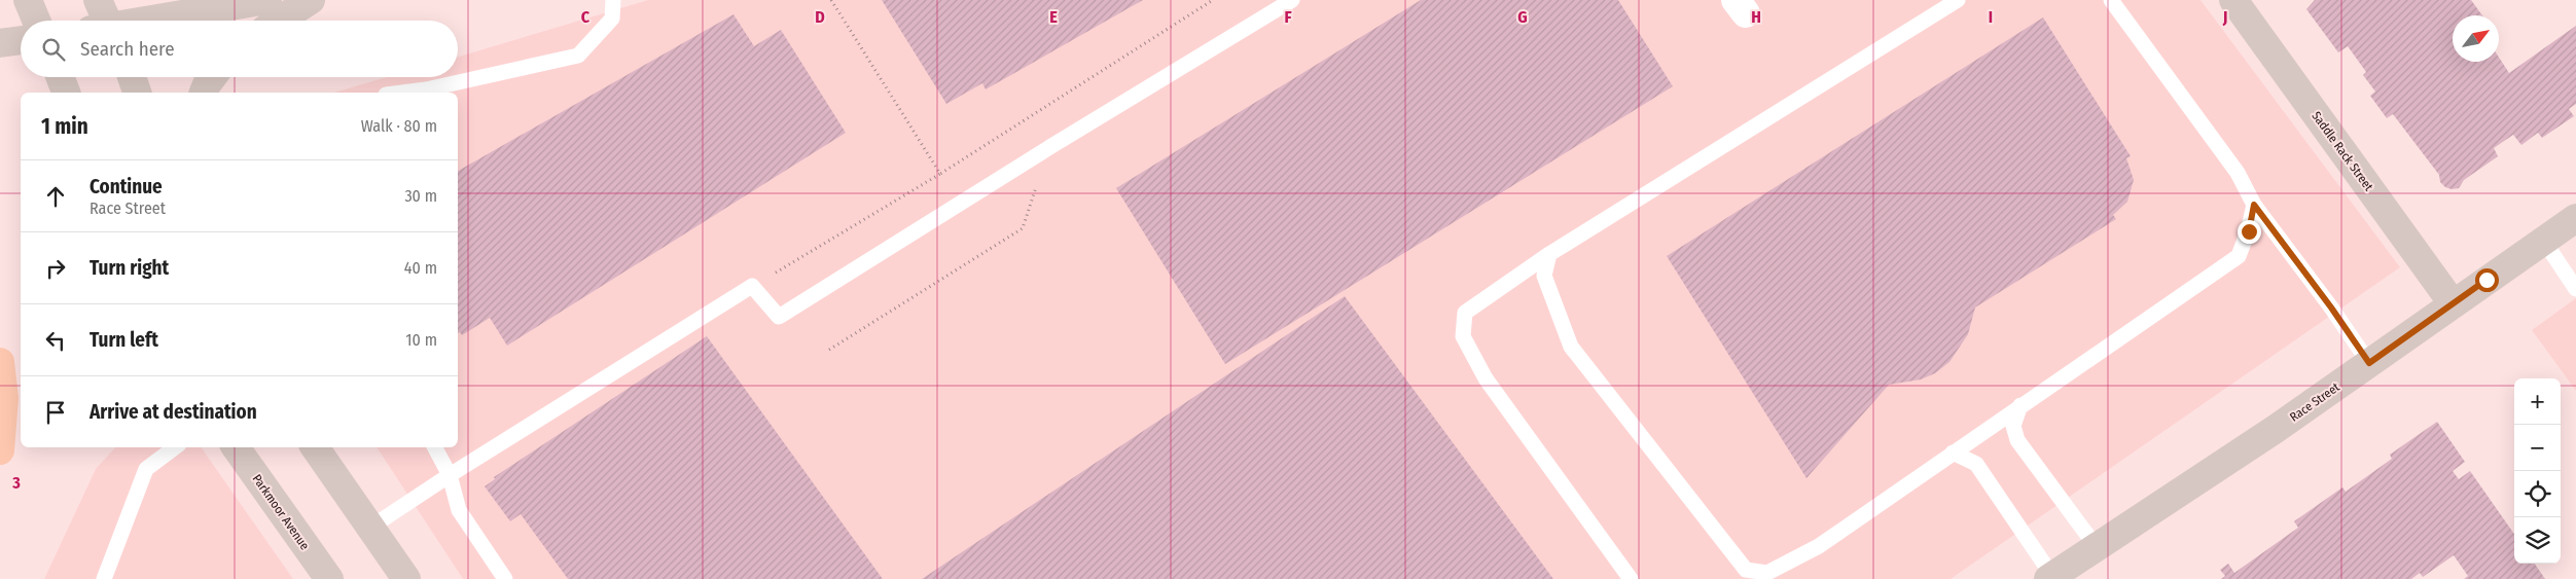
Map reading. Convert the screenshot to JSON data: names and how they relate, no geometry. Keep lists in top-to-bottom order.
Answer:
{
  "streets": {
    "main road": ["Saddle Rack Street", "Race Street", "Parkmoor Avenue"]
  },
  "crossings": [
    ["Saddle Rack Street", "Race Street"]
  ],
  "north": "top right",
  "page": {
    "search": "Search here",
    "heading": ["1 min", "Walk · 80 m"],
    "list": [
      ["Continue", "Race Street", "30 m"],
      ["Turn right", "40 m"],
      ["Turn left", "10 m"],
      "Arrive at destination"
    ],
    "map_buttons": ["+", "−"]
  },
  "grid": {
    "columns": [
      "C",
      "D",
      "E",
      "F",
      "G",
      "H",
      "I",
      "J"
    ],
    "rows": ["3"]
  }
}
